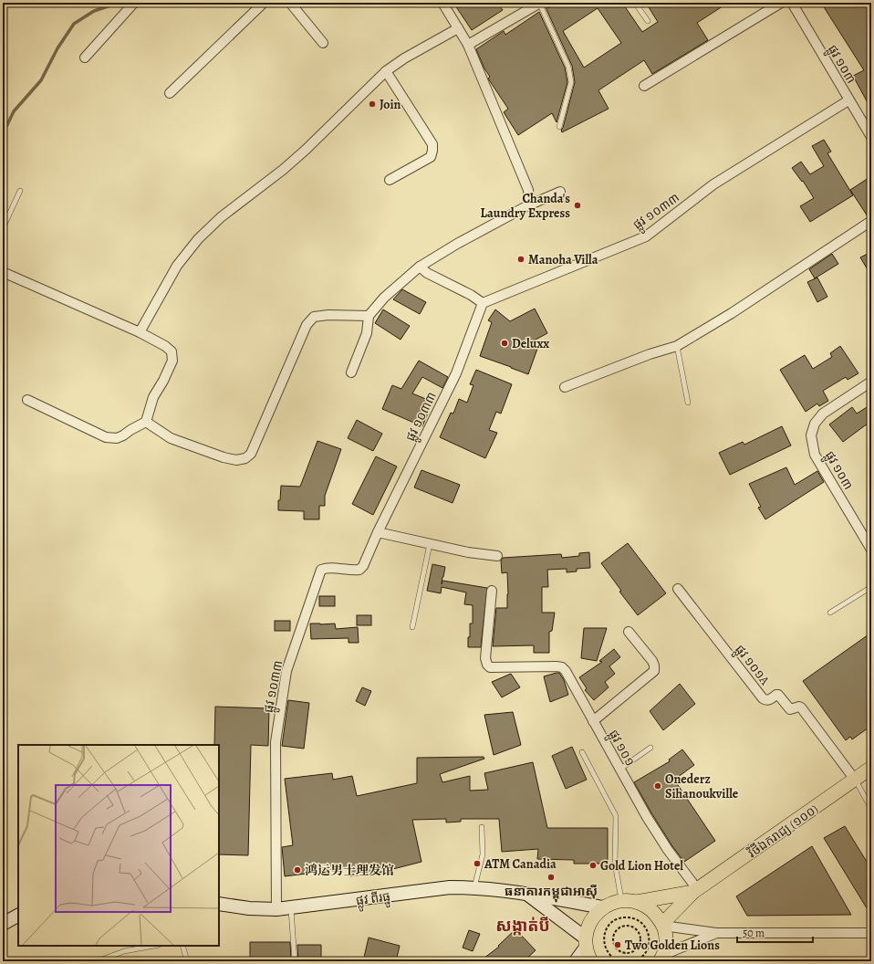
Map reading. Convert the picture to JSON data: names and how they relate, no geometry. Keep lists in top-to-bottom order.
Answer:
{
  "streets": {
    "main road": ["វិថីឯករាជ្យ (១០០)", "ផ្លូវ ពីរធ្នូ"],
    "street": [
      "ផ្លូវ ១០៣",
      "ផ្លូវ ១០៣៣",
      "ផ្លូវ ១០១A",
      "ផ្លូវ ១០១"
    ]
  },
  "crossings": [
    ["ផ្លូវ ១០៣", "ផ្លូវ ១០៣៣"],
    ["ផ្លូវ ១០៣៣", "ផ្លូវ ពីរធ្នូ"],
    ["ផ្លូវ ១០១A", "វិថីឯករាជ្យ (១០០)"],
    ["ផ្លូវ ១០១", "វិថីឯករាជ្យ (១០០)"]
  ],
  "districts": ["សង្កាត់បី"],
  "places": [
    "Join",
    "Chanda's Laundry Express",
    "Manoha Villa",
    "Deluxx",
    "Onederz Sihanoukville",
    "ATM Canadia",
    "Gold Lion Hotel",
    "鸿运男士理发馆",
    "ធនាគារកម្ពុជាអាសុី",
    "Two Golden Lions"
  ],
  "scale_bar": "50 m"
}
